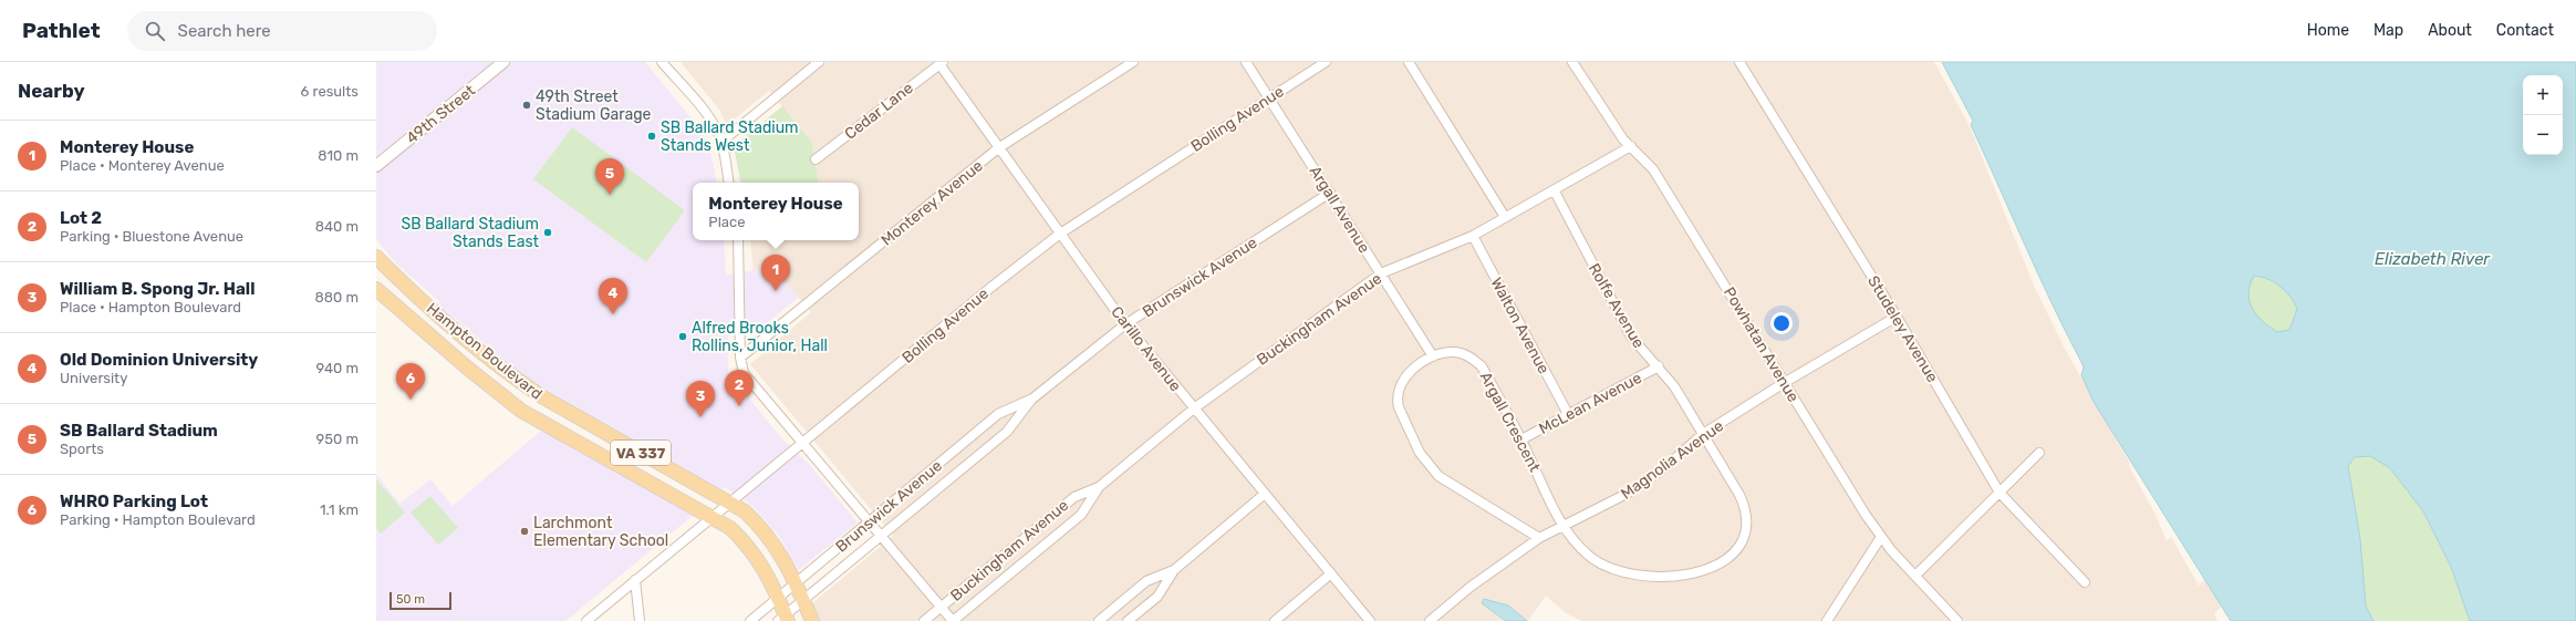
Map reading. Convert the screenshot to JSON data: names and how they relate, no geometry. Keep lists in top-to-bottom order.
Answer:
{
  "streets": {
    "main road": ["Hampton Boulevard", "VA 337"],
    "street": [
      "Cedar Lane",
      "49th Street",
      "Bolling Avenue",
      "Monterey Avenue",
      "Argall Avenue",
      "Brunswick Avenue",
      "Rolfe Avenue",
      "Buckingham Avenue",
      "Walton Avenue",
      "Studeley Avenue",
      "Powhatan Avenue",
      "Carillo Avenue",
      "McLean Avenue",
      "Argall Crescent",
      "Magnolia Avenue"
    ]
  },
  "crossings": [
    ["Cedar Lane", "Carillo Avenue"],
    ["Bolling Avenue", "Argall Avenue"],
    ["Bolling Avenue", "Carillo Avenue"],
    ["Bolling Avenue", "Hampton Boulevard"],
    ["Monterey Avenue", "Carillo Avenue"],
    ["Argall Avenue", "Brunswick Avenue"],
    ["Argall Avenue", "Buckingham Avenue"],
    ["Argall Avenue", "Argall Crescent"],
    ["Brunswick Avenue", "Carillo Avenue"],
    ["Brunswick Avenue", "Hampton Boulevard"],
    ["Rolfe Avenue", "Buckingham Avenue"],
    ["Rolfe Avenue", "McLean Avenue"],
    ["Rolfe Avenue", "Argall Crescent"],
    ["Rolfe Avenue", "Magnolia Avenue"],
    ["Buckingham Avenue", "Walton Avenue"],
    ["Buckingham Avenue", "Powhatan Avenue"],
    ["Buckingham Avenue", "Carillo Avenue"],
    ["Walton Avenue", "McLean Avenue"],
    ["Studeley Avenue", "Magnolia Avenue"],
    ["Powhatan Avenue", "Magnolia Avenue"],
    ["McLean Avenue", "Argall Crescent"],
    ["Argall Crescent", "Magnolia Avenue"]
  ],
  "water": ["Elizabeth River"],
  "places": [
    "49th Street Stadium Garage",
    "SB Ballard Stadium Stands West",
    "SB Ballard Stadium Stands East",
    "Alfred Brooks Rollins, Junior, Hall",
    "Larchmont Elementary School"
  ],
  "scale_bar": "50 m",
  "page": {
    "header": "Pathlet",
    "search": "Search here",
    "nav": [
      "Home",
      "Map",
      "About",
      "Contact"
    ],
    "heading": ["Nearby", "6 results"],
    "map_buttons": ["+", "−"],
    "list": [
      {
        "mark": "1",
        "name": "Monterey House",
        "note": "Place · Monterey Avenue",
        "value": "810 m"
      },
      {
        "mark": "2",
        "name": "Lot 2",
        "note": "Parking · Bluestone Avenue",
        "value": "840 m"
      },
      {
        "mark": "3",
        "name": "William B. Spong Jr. Hall",
        "note": "Place · Hampton Boulevard",
        "value": "880 m"
      },
      {
        "mark": "4",
        "name": "Old Dominion University",
        "note": "University",
        "value": "940 m"
      },
      {
        "mark": "5",
        "name": "SB Ballard Stadium",
        "note": "Sports",
        "value": "950 m"
      },
      {
        "mark": "6",
        "name": "WHRO Parking Lot",
        "note": "Parking · Hampton Boulevard",
        "value": "1.1 km"
      }
    ],
    "pins": [
      "5",
      "1",
      "4",
      "6",
      "2",
      "3"
    ],
    "popup": ["Monterey House", "Place"],
    "scale": "50 m"
  }
}
